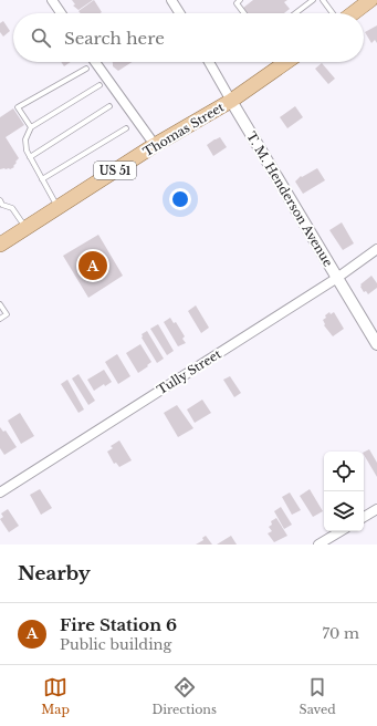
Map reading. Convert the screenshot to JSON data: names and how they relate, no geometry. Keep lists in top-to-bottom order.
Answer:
{
  "streets": {
    "main road": ["Thomas Street", "US 51"],
    "street": ["T. M. Henderson Avenue", "Tully Street"]
  },
  "crossings": [
    ["Thomas Street", "T. M. Henderson Avenue"],
    ["T. M. Henderson Avenue", "Tully Street"]
  ],
  "page": {
    "search": "Search here",
    "pins": "A",
    "heading": "Nearby",
    "list": [
      {
        "mark": "A",
        "name": "Fire Station 6",
        "note": "Public building",
        "value": "70 m"
      }
    ],
    "nav": ["Map", "Directions", "Saved"]
  }
}
